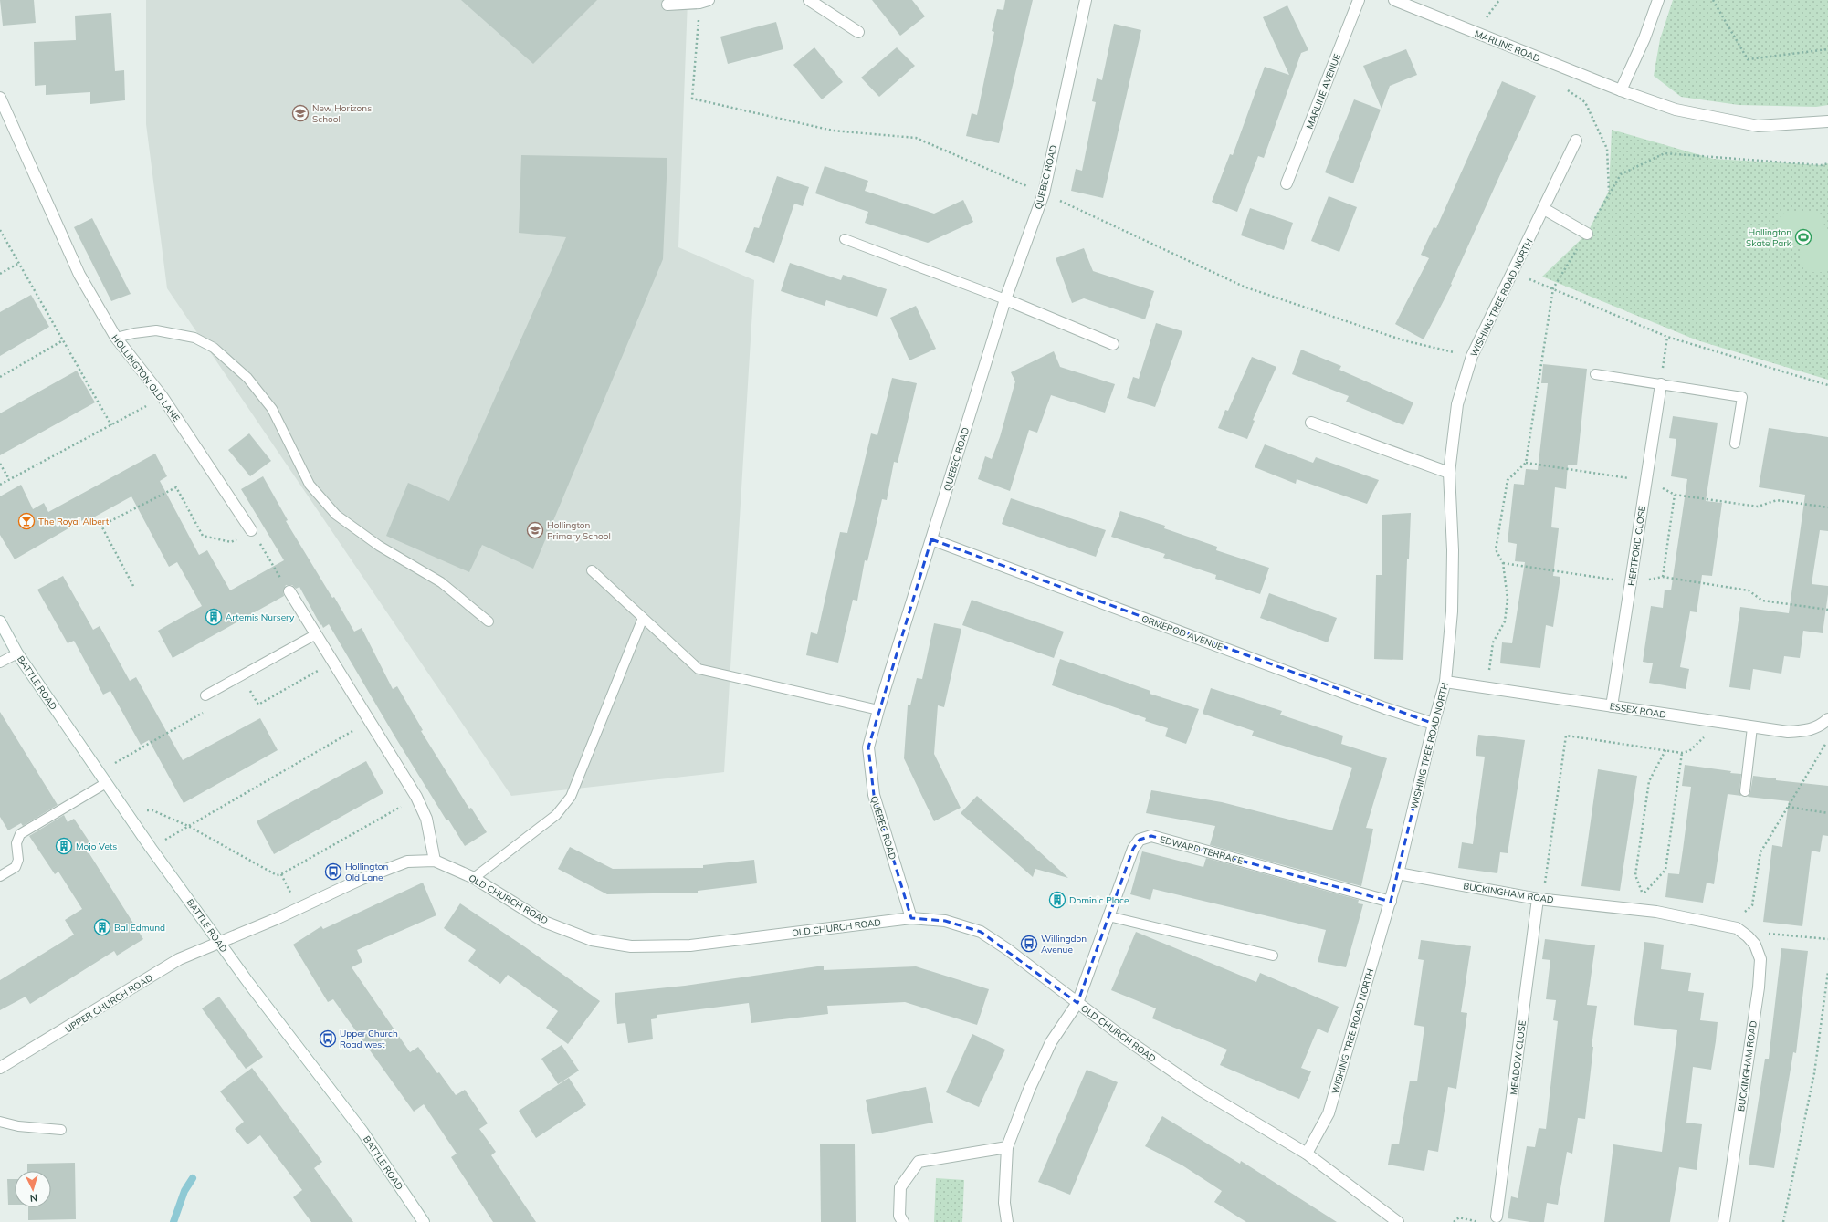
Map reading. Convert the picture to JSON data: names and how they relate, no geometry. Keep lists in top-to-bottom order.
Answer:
{
  "streets": {
    "street": [
      "MARLINE ROAD",
      "MARLINE AVENUE",
      "QUEBEC ROAD",
      "WISHING TREE ROAD NORTH",
      "HOLLINGTON OLD LANE",
      "HERTFORD CLOSE",
      "ORMEROD AVENUE",
      "BATTLE ROAD",
      "ESSEX ROAD",
      "EDWARD TERRACE",
      "BUCKINGHAM ROAD",
      "OLD CHURCH ROAD",
      "UPPER CHURCH ROAD",
      "MEADOW CLOSE"
    ]
  },
  "crossings": [
    ["QUEBEC ROAD", "ORMEROD AVENUE"],
    ["QUEBEC ROAD", "OLD CHURCH ROAD"],
    ["WISHING TREE ROAD NORTH", "ORMEROD AVENUE"],
    ["WISHING TREE ROAD NORTH", "ESSEX ROAD"],
    ["WISHING TREE ROAD NORTH", "EDWARD TERRACE"],
    ["WISHING TREE ROAD NORTH", "BUCKINGHAM ROAD"],
    ["WISHING TREE ROAD NORTH", "OLD CHURCH ROAD"],
    ["HERTFORD CLOSE", "ESSEX ROAD"],
    ["BATTLE ROAD", "OLD CHURCH ROAD"],
    ["BATTLE ROAD", "UPPER CHURCH ROAD"],
    ["EDWARD TERRACE", "OLD CHURCH ROAD"],
    ["BUCKINGHAM ROAD", "MEADOW CLOSE"],
    ["OLD CHURCH ROAD", "UPPER CHURCH ROAD"]
  ],
  "places": {
    "school or university": ["New Horizons School", "Hollington Primary School"],
    "sports": ["Hollington Skate Park"],
    "bar": ["The Royal Albert"],
    "building": [
      "Artemis Nursery",
      "Mojo Vets",
      "Dominic Place",
      "Bal Edmund"
    ],
    "bus stop": ["Hollington Old Lane", "Willingdon Avenue", "Upper Church Road west"]
  },
  "north": "bottom"
}
